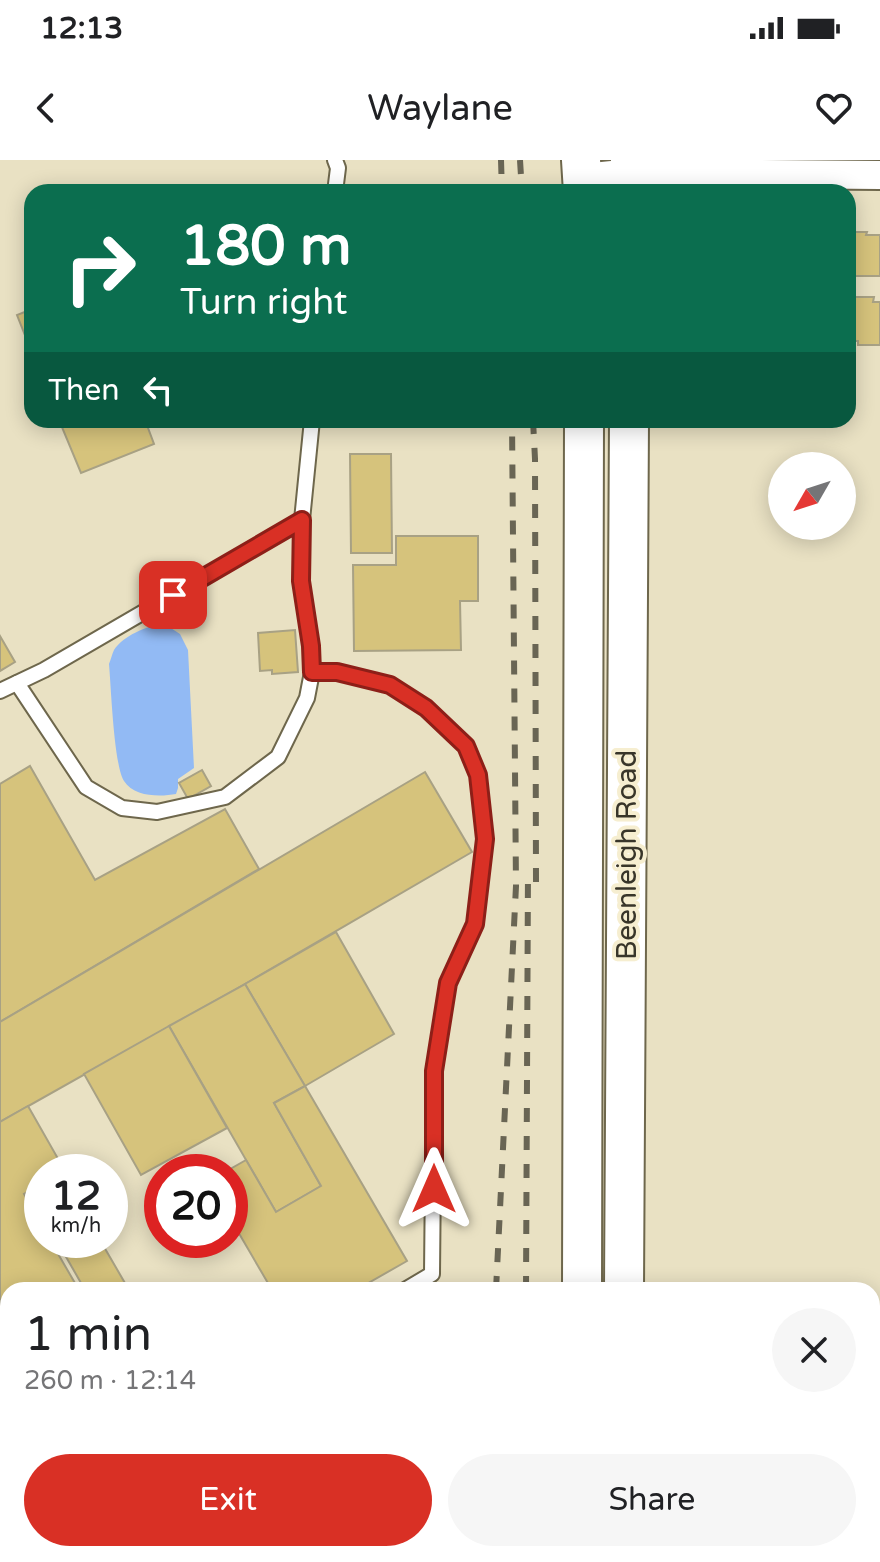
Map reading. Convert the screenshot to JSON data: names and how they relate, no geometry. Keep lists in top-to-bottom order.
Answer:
{
  "streets": {
    "main road": ["Beenleigh Road"]
  },
  "north": "bottom left",
  "page": {
    "status": "12:13",
    "header": "Waylane",
    "turn": ["180 m", "Turn right"],
    "then": "Then",
    "speed": "12 km/h",
    "limit": "20",
    "heading": ["1 min", "260 m · 12:14"],
    "buttons": ["Exit", "Share"]
  }
}
